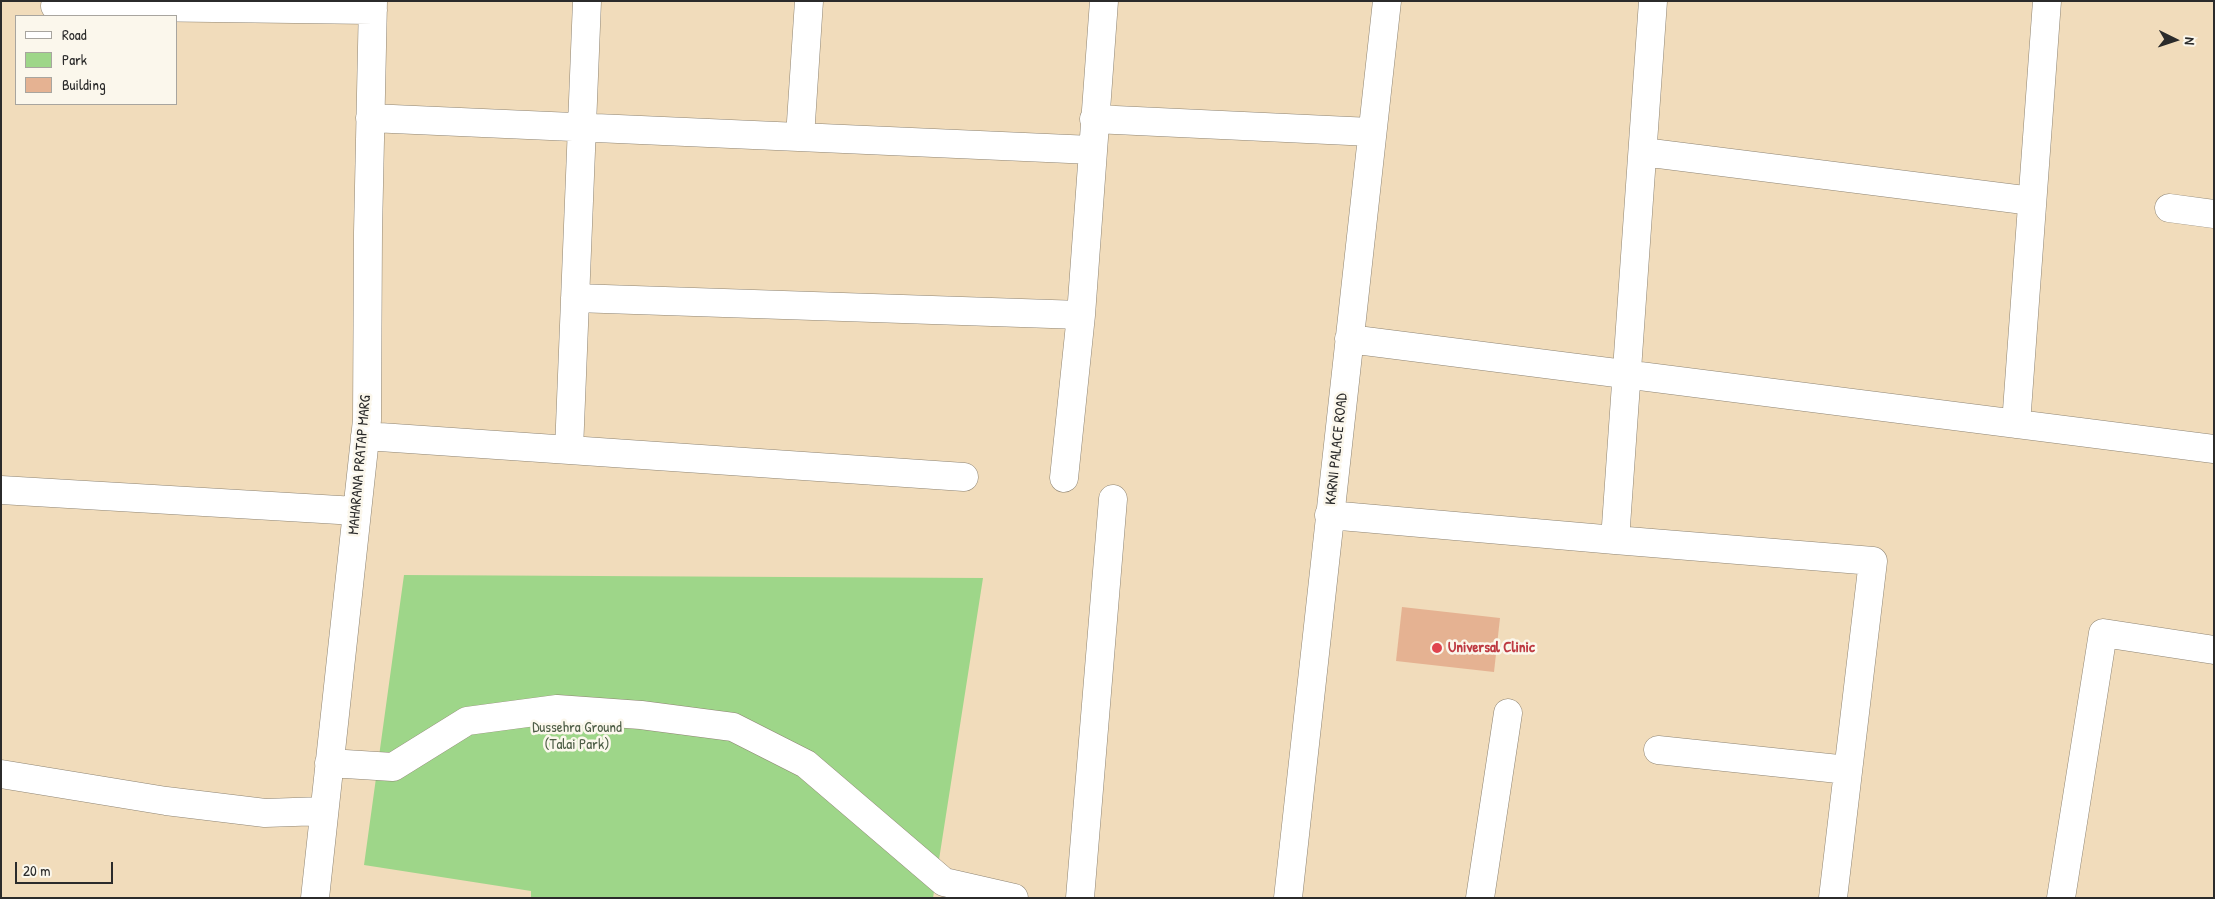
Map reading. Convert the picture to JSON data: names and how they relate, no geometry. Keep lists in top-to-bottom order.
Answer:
{
  "streets": {
    "street": ["KARNI PALACE ROAD", "MAHARANA PRATAP MARG"]
  },
  "parks": ["Dussehra Ground (Talai Park)"],
  "places": ["Universal Clinic"],
  "legend": ["Road", "Park", "Building"],
  "scale_bar": "20 m",
  "north": "right"
}
